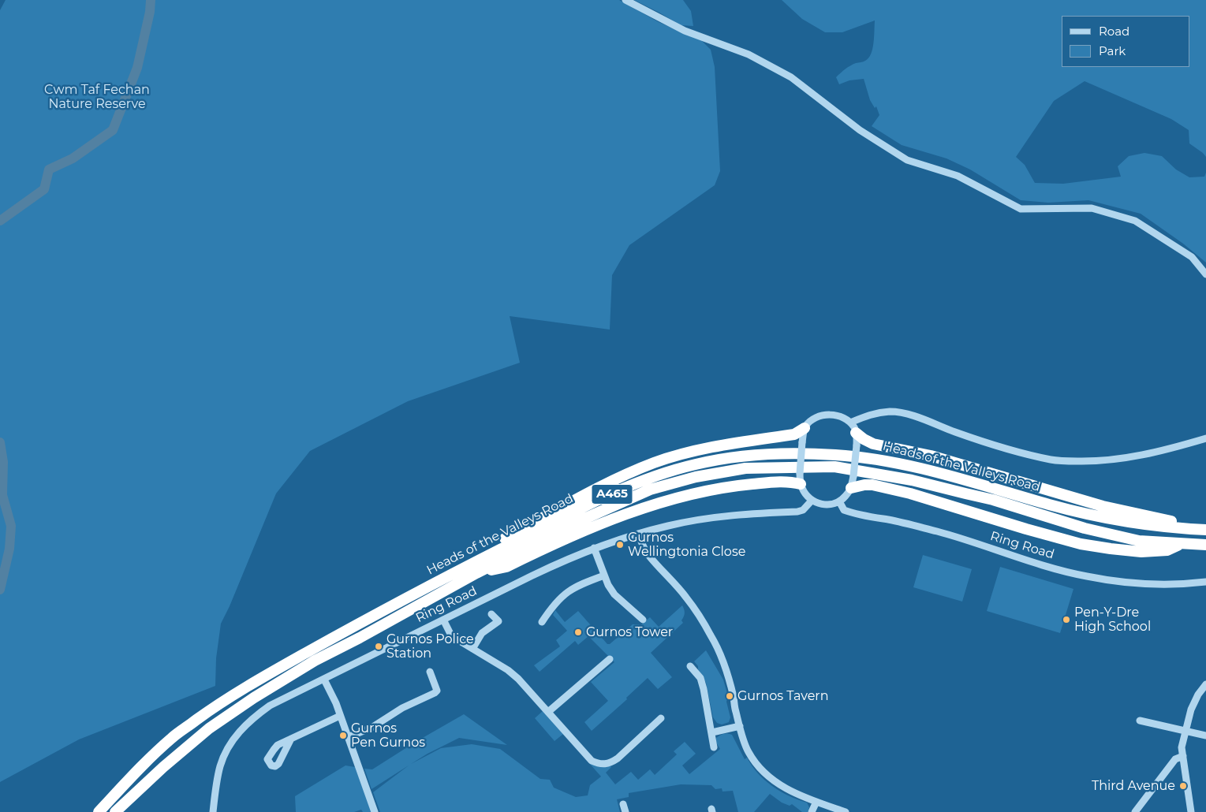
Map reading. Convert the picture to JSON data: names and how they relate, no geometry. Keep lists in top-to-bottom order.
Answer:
{
  "streets": {
    "highway": ["Heads of the Valleys Road", "A465"],
    "street": ["Ring Road"]
  },
  "parks": ["Cwm Taf Fechan Nature Reserve"],
  "places": [
    "Gurnos Wellingtonia Close",
    "Pen-Y-Dre High School",
    "Gurnos Tower",
    "Gurnos Police Station",
    "Gurnos Tavern",
    "Gurnos Pen Gurnos",
    "Third Avenue"
  ],
  "legend": ["Road", "Park"]
}
